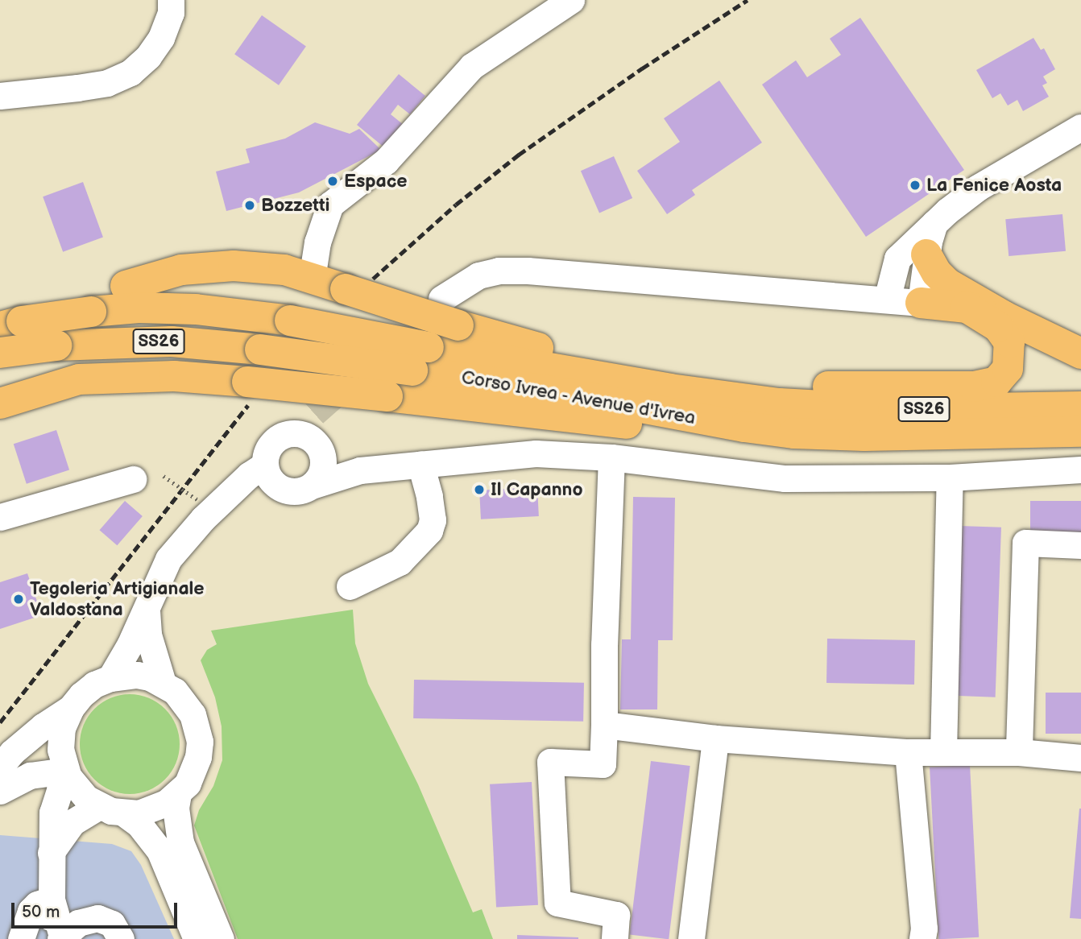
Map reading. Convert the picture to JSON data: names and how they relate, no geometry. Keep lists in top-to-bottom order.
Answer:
{
  "streets": {
    "main road": ["SS26", "Corso Ivrea - Avenue d'Ivrea"]
  },
  "crossings": [
    ["SS26", "Corso Ivrea - Avenue d'Ivrea"]
  ],
  "places": [
    "Espace",
    "La Fenice Aosta",
    "Bozzetti",
    "Il Capanno",
    "Tegoleria Artigianale Valdostana"
  ],
  "scale_bar": "50 m"
}
